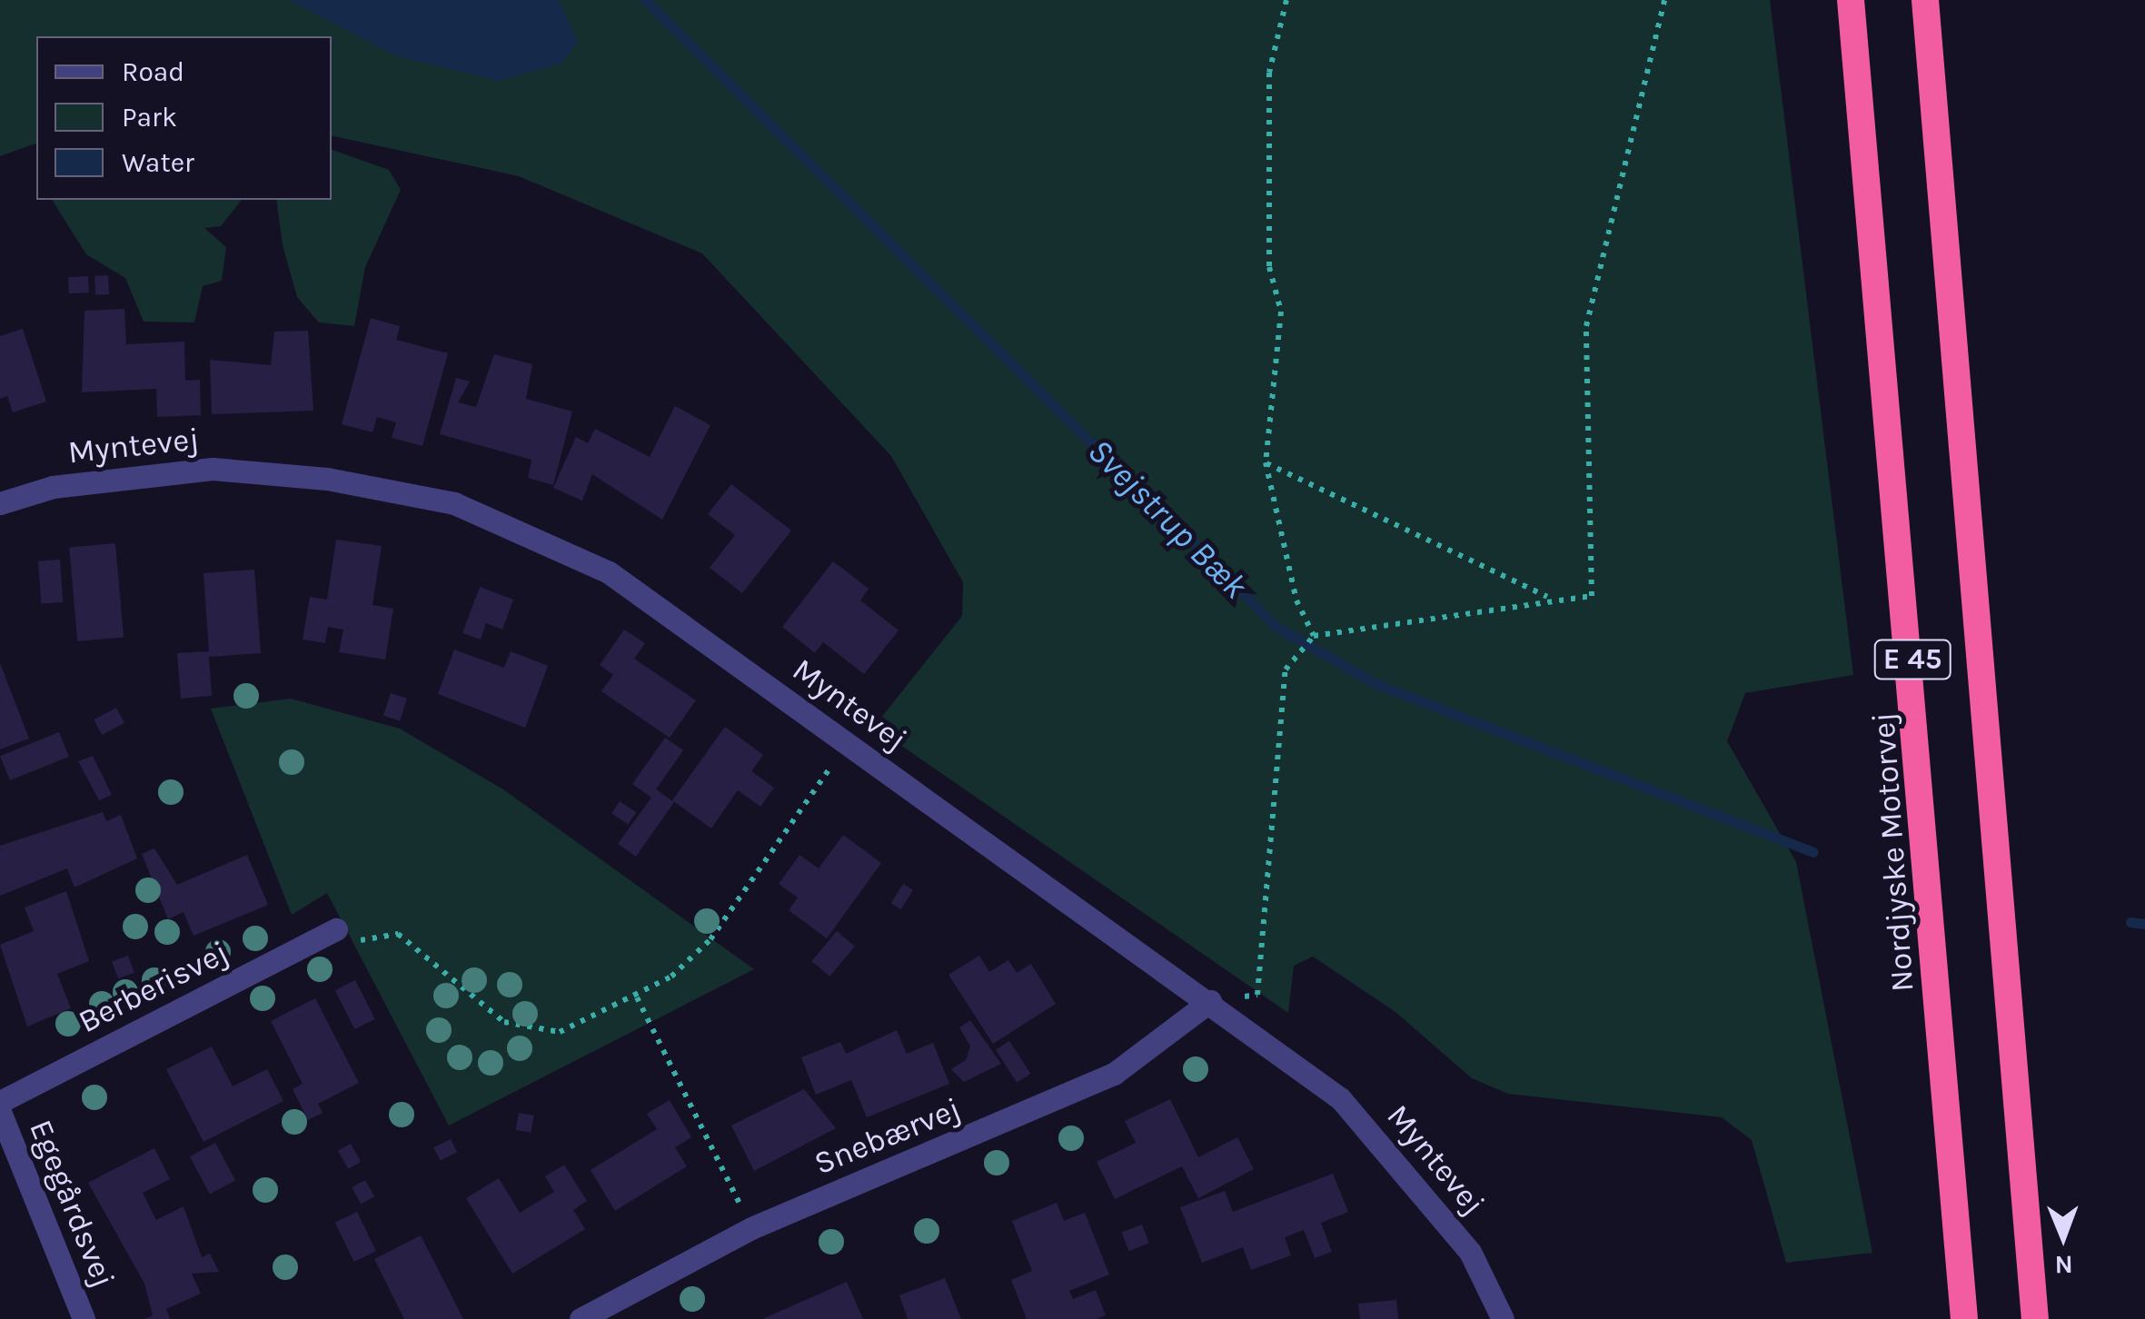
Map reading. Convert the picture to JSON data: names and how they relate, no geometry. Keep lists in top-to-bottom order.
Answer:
{
  "streets": {
    "highway": ["E 45", "Nordjyske Motorvej"],
    "street": [
      "Myntevej",
      "Berberisvej",
      "Snebærvej",
      "Egegårdsvej"
    ]
  },
  "crossings": [
    ["Myntevej", "Snebærvej"]
  ],
  "water": ["Svejstrup Bæk"],
  "legend": ["Road", "Park", "Water"],
  "north": "bottom"
}
